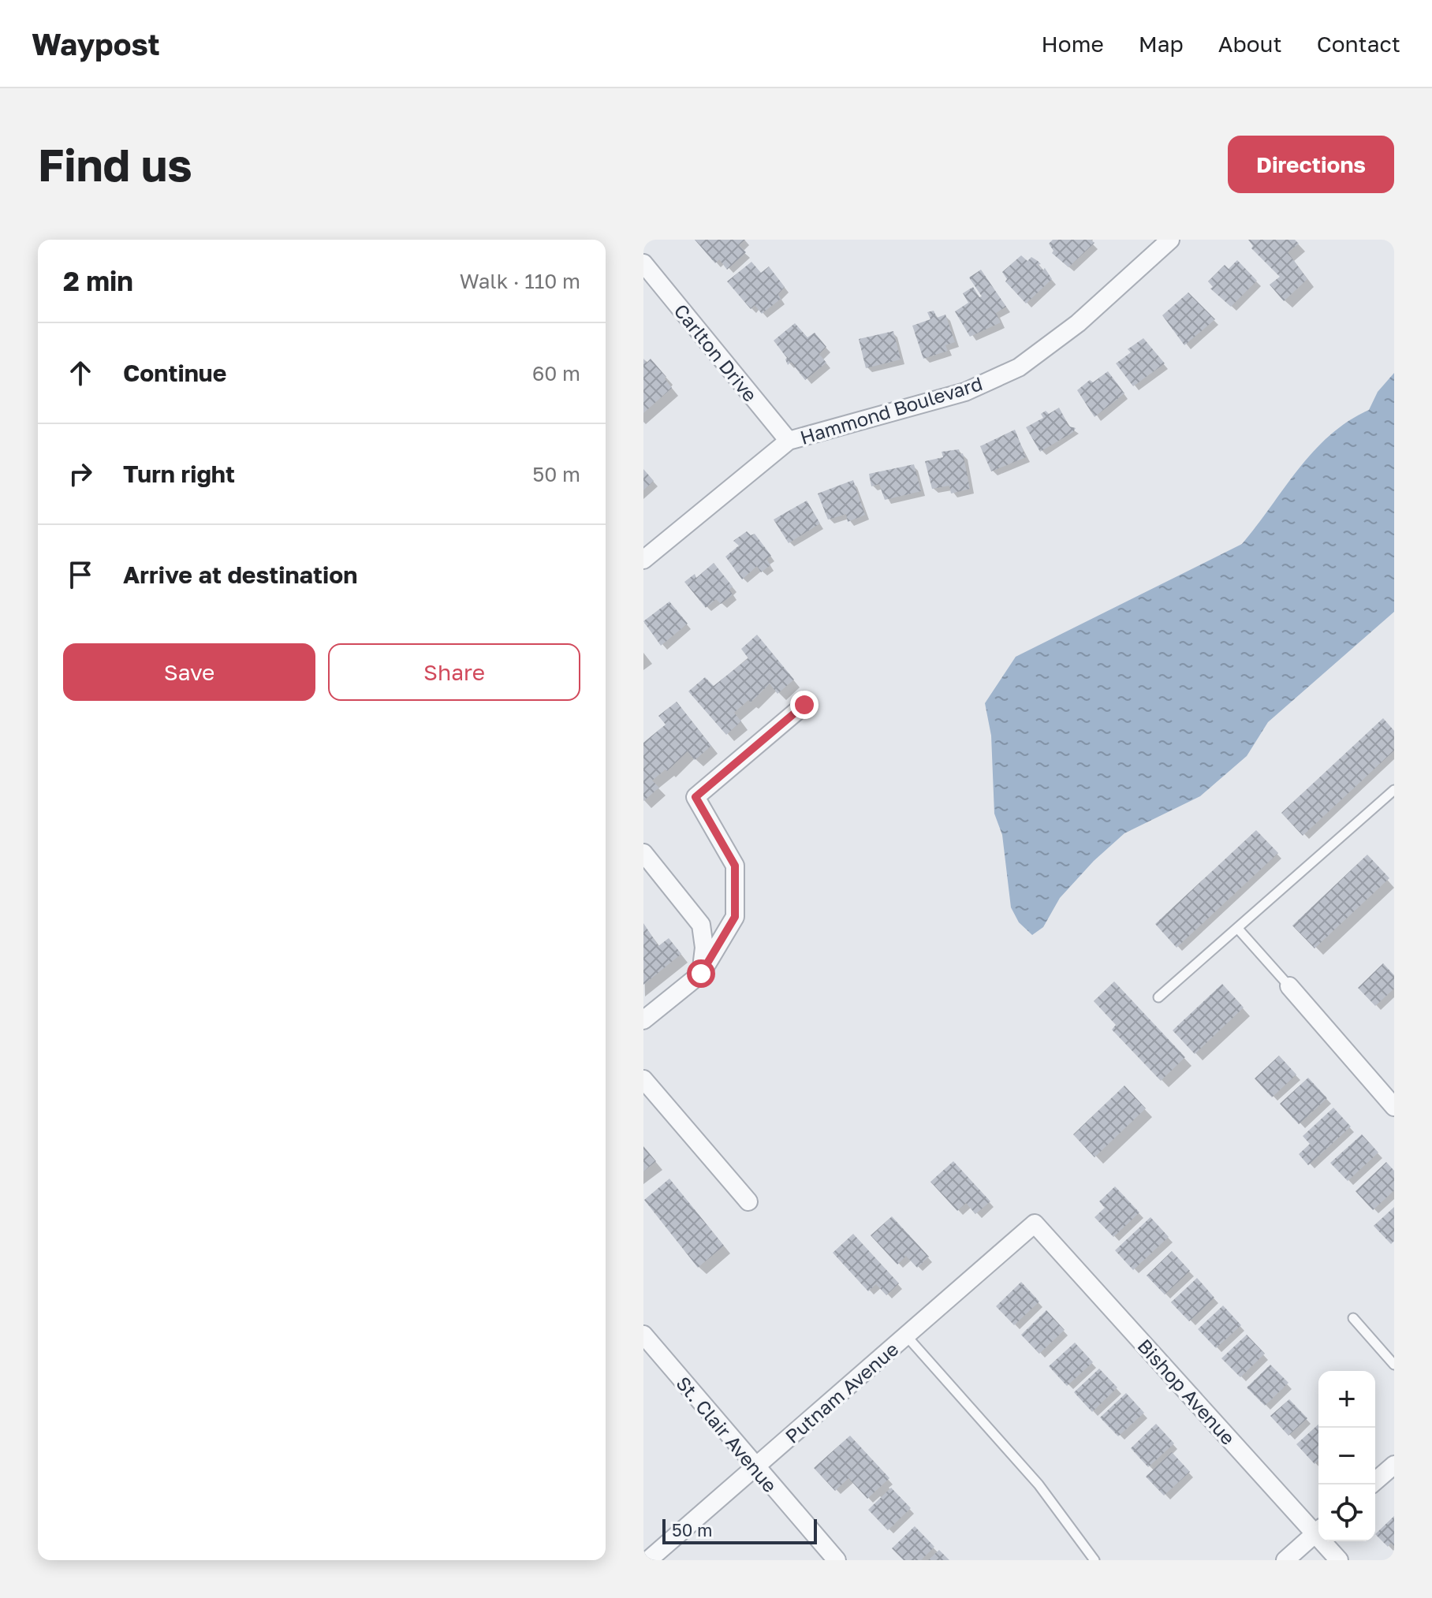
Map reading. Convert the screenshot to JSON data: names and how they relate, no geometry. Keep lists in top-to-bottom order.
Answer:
{
  "streets": {
    "street": [
      "Carlton Drive",
      "Hammond Boulevard",
      "Bishop Avenue",
      "Putnam Avenue",
      "St. Clair Avenue"
    ]
  },
  "crossings": [
    ["Carlton Drive", "Hammond Boulevard"],
    ["Bishop Avenue", "Putnam Avenue"],
    ["Putnam Avenue", "St. Clair Avenue"]
  ],
  "scale_bar": "50 m",
  "page": {
    "header": "Waypost",
    "nav": [
      "Home",
      "Map",
      "About",
      "Contact"
    ],
    "buttons": [
      "Directions",
      ["Save", "Share"]
    ],
    "title": "Find us",
    "heading": ["2 min", "Walk · 110 m"],
    "list": [
      ["Continue", "60 m"],
      ["Turn right", "50 m"],
      "Arrive at destination"
    ],
    "map_buttons": ["+", "−"],
    "scale": "50 m"
  }
}
